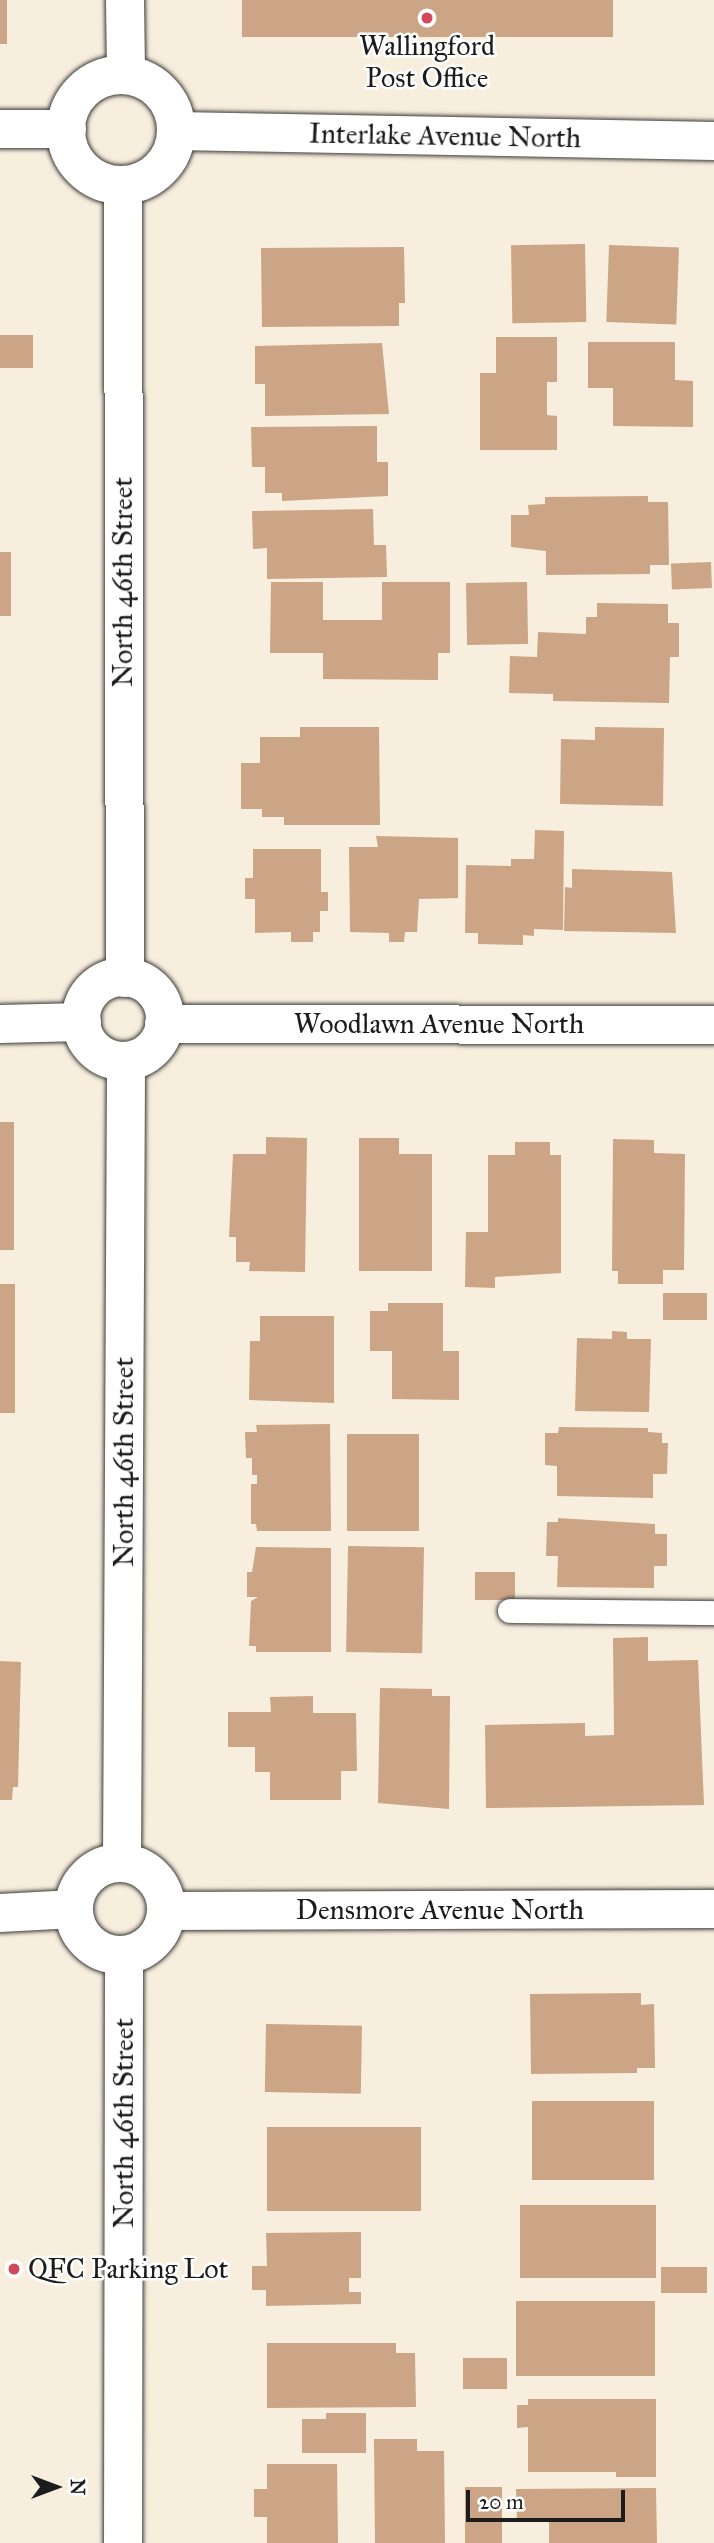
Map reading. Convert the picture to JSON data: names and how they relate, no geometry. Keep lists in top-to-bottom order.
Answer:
{
  "streets": {
    "street": [
      "Interlake Avenue North",
      "North 46th Street",
      "Woodlawn Avenue North",
      "Densmore Avenue North"
    ]
  },
  "crossings": [
    ["Interlake Avenue North", "North 46th Street"],
    ["North 46th Street", "Woodlawn Avenue North"],
    ["North 46th Street", "Densmore Avenue North"]
  ],
  "places": ["Wallingford Post Office", "QFC Parking Lot"],
  "scale_bar": "20 m",
  "north": "right"
}
